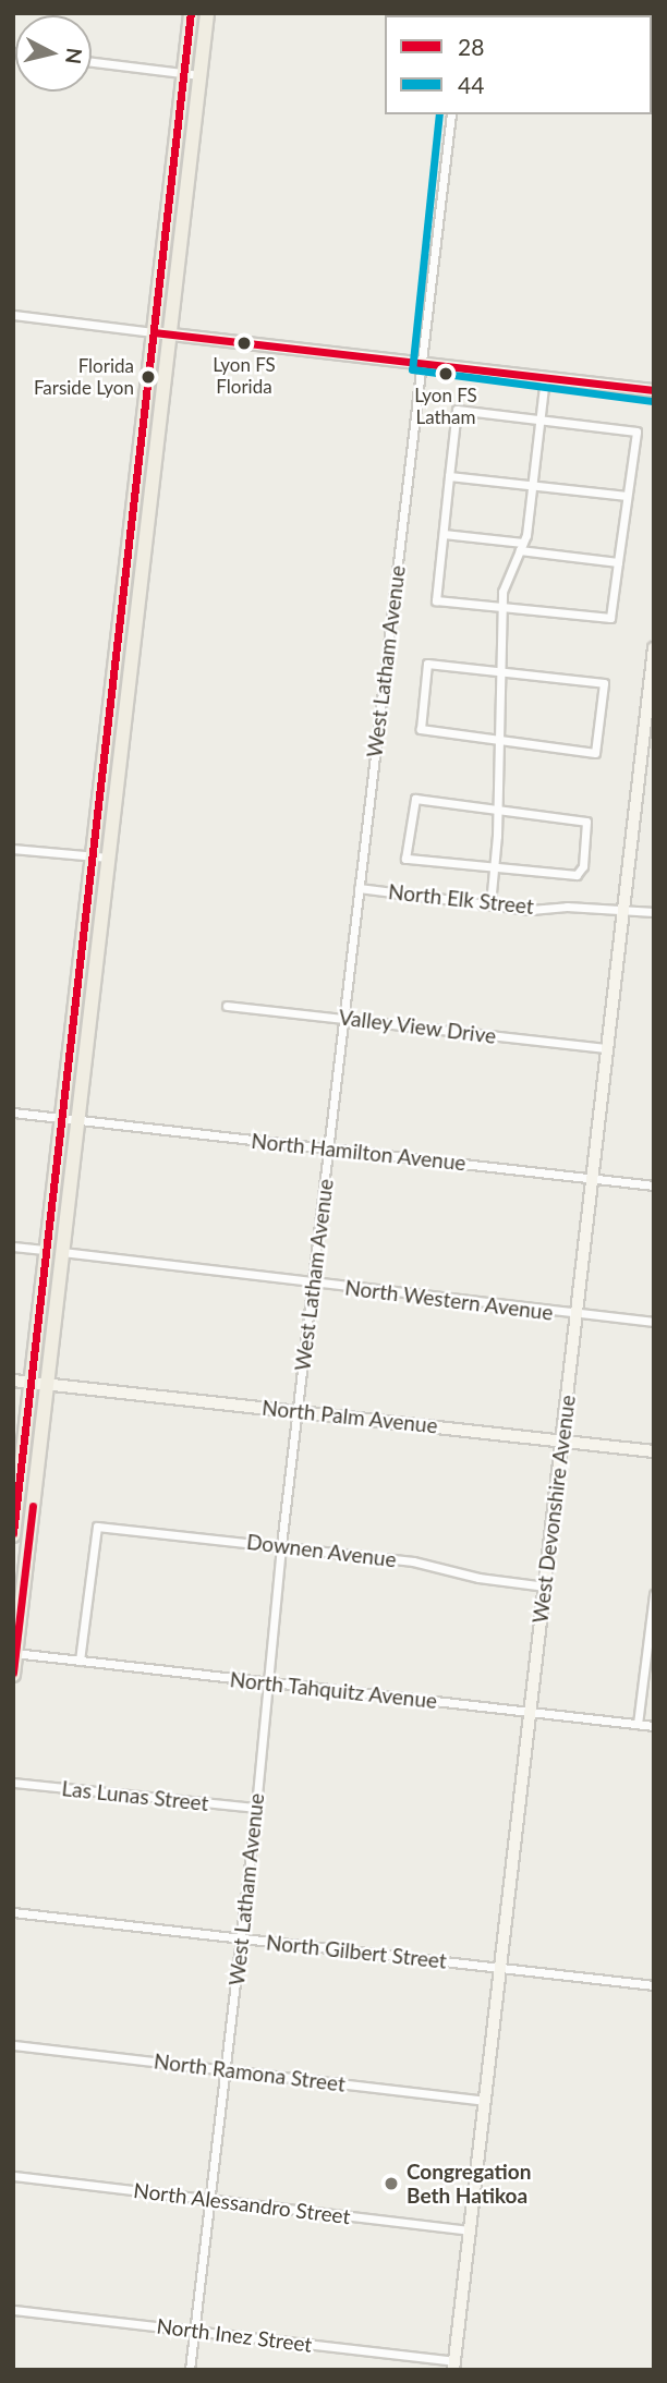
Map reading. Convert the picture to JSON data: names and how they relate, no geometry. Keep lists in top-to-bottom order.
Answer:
{
  "streets": {
    "street": [
      "West Latham Avenue",
      "North Elk Street",
      "Valley View Drive",
      "North Hamilton Avenue",
      "North Western Avenue",
      "North Palm Avenue",
      "West Devonshire Avenue",
      "Downen Avenue",
      "North Tahquitz Avenue",
      "Las Lunas Street",
      "North Gilbert Street",
      "North Ramona Street",
      "North Alessandro Street",
      "North Inez Street"
    ]
  },
  "crossings": [
    ["West Latham Avenue", "North Elk Street"],
    ["West Latham Avenue", "Valley View Drive"],
    ["West Latham Avenue", "North Hamilton Avenue"],
    ["West Latham Avenue", "North Western Avenue"],
    ["West Latham Avenue", "North Palm Avenue"],
    ["West Latham Avenue", "Downen Avenue"],
    ["West Latham Avenue", "North Tahquitz Avenue"],
    ["West Latham Avenue", "Las Lunas Street"],
    ["West Latham Avenue", "North Gilbert Street"],
    ["West Latham Avenue", "North Ramona Street"],
    ["West Latham Avenue", "North Alessandro Street"],
    ["West Latham Avenue", "North Inez Street"],
    ["North Elk Street", "West Devonshire Avenue"],
    ["Valley View Drive", "West Devonshire Avenue"],
    ["North Hamilton Avenue", "West Devonshire Avenue"],
    ["North Western Avenue", "West Devonshire Avenue"],
    ["North Palm Avenue", "West Devonshire Avenue"],
    ["West Devonshire Avenue", "Downen Avenue"],
    ["West Devonshire Avenue", "North Tahquitz Avenue"],
    ["West Devonshire Avenue", "North Gilbert Street"],
    ["West Devonshire Avenue", "North Ramona Street"],
    ["West Devonshire Avenue", "North Alessandro Street"],
    ["West Devonshire Avenue", "North Inez Street"],
    ["Downen Avenue", "North Tahquitz Avenue"]
  ],
  "places": [
    "Lyon FS Florida",
    "Lyon FS Latham",
    "Florida Farside Lyon",
    "Congregation Beth Hatikoa"
  ],
  "lines": ["transit line 28", "transit line 44"],
  "legend": ["28", "44"],
  "north": "right"
}
